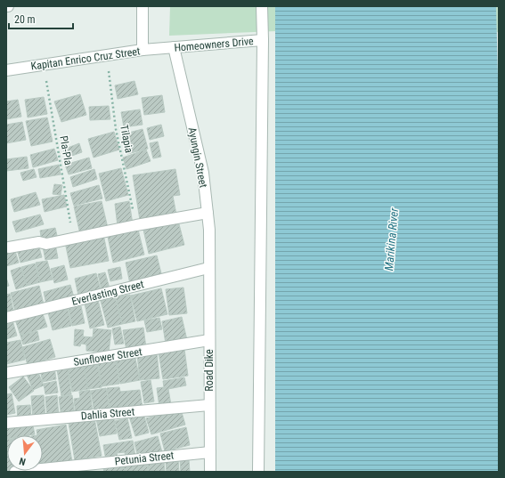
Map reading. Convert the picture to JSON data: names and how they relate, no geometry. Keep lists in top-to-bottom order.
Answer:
{
  "streets": {
    "street": [
      "Homeowners Drive",
      "Kapitan Enrico Cruz Street",
      "Ayungin Street",
      "Everlasting Street",
      "Sunflower Street",
      "Road Dike",
      "Dahlia Street",
      "Petunia Street"
    ],
    "path": ["Tilapia", "Pla-Pla"]
  },
  "crossings": [
    ["Homeowners Drive", "Kapitan Enrico Cruz Street"],
    ["Homeowners Drive", "Ayungin Street"],
    ["Kapitan Enrico Cruz Street", "Tilapia"],
    ["Kapitan Enrico Cruz Street", "Pla-Pla"],
    ["Kapitan Enrico Cruz Street", "Ayungin Street"],
    ["Ayungin Street", "Everlasting Street"],
    ["Ayungin Street", "Road Dike"],
    ["Everlasting Street", "Road Dike"],
    ["Sunflower Street", "Road Dike"],
    ["Road Dike", "Dahlia Street"],
    ["Road Dike", "Petunia Street"]
  ],
  "water": ["Marikina River"],
  "scale_bar": "20 m",
  "north": "bottom"
}
